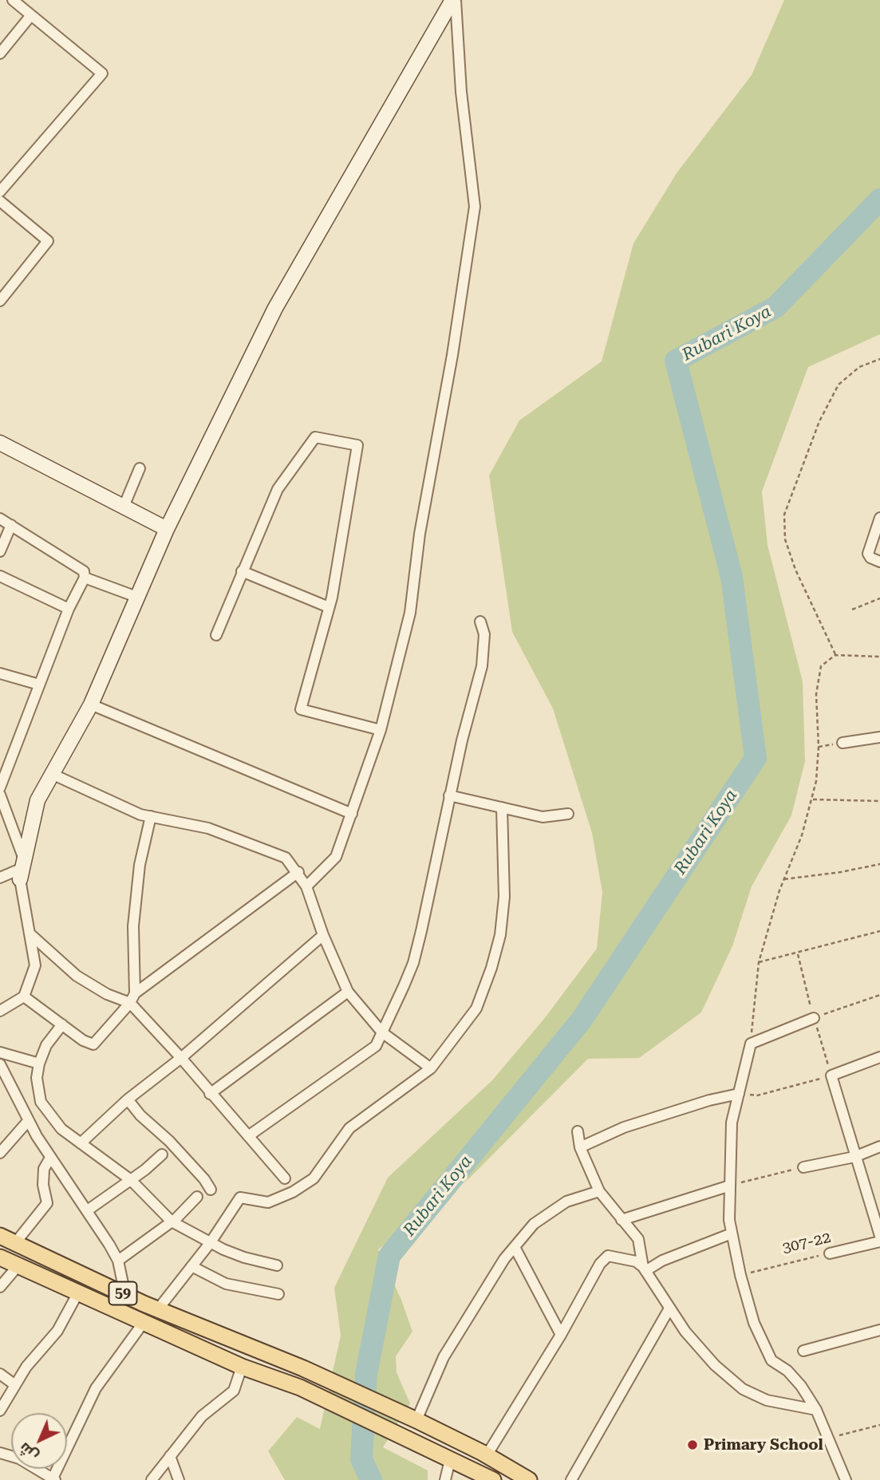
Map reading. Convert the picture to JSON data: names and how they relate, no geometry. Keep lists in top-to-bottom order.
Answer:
{
  "streets": {
    "main road": ["59"],
    "street": ["307-22"]
  },
  "water": ["Rubari Koya"],
  "places": ["Primary School"],
  "north": "bottom left"
}
